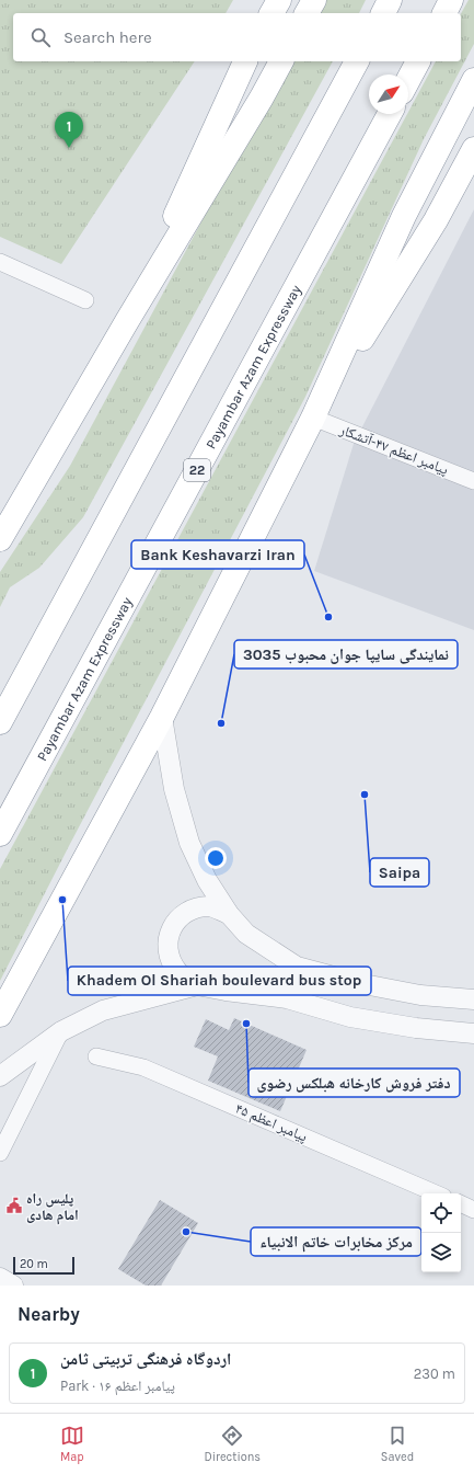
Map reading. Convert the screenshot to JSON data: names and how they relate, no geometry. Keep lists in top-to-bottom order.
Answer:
{
  "streets": {
    "highway": ["Payambar Azam Expressway", "22"],
    "street": ["پیامبر اعظم ۴۷-آتشکار", "پیامبر اعظم ۴۵"]
  },
  "places": {
    "other": [
      "Bank Keshavarzi Iran",
      "نمایندگی سایپا جوان محبوب 3035",
      "Saipa",
      "Khadem Ol Shariah boulevard bus stop",
      "دفتر فروش کارخانه هبلکس رضوی",
      "مرکز مخابرات خاتم الانبیاء"
    ],
    "public building": ["پلیس راه امام هادی"]
  },
  "scale_bar": "20 m",
  "north": "top right",
  "page": {
    "search": "Search here",
    "pins": "1",
    "scale": "20 m",
    "heading": "Nearby",
    "list": [
      {
        "mark": "1",
        "name": "اردوگاه فرهنگی تربیتی ثامن",
        "note": "Park · پیامبر اعظم ۱۶",
        "value": "230 m"
      }
    ],
    "nav": ["Map", "Directions", "Saved"]
  }
}
